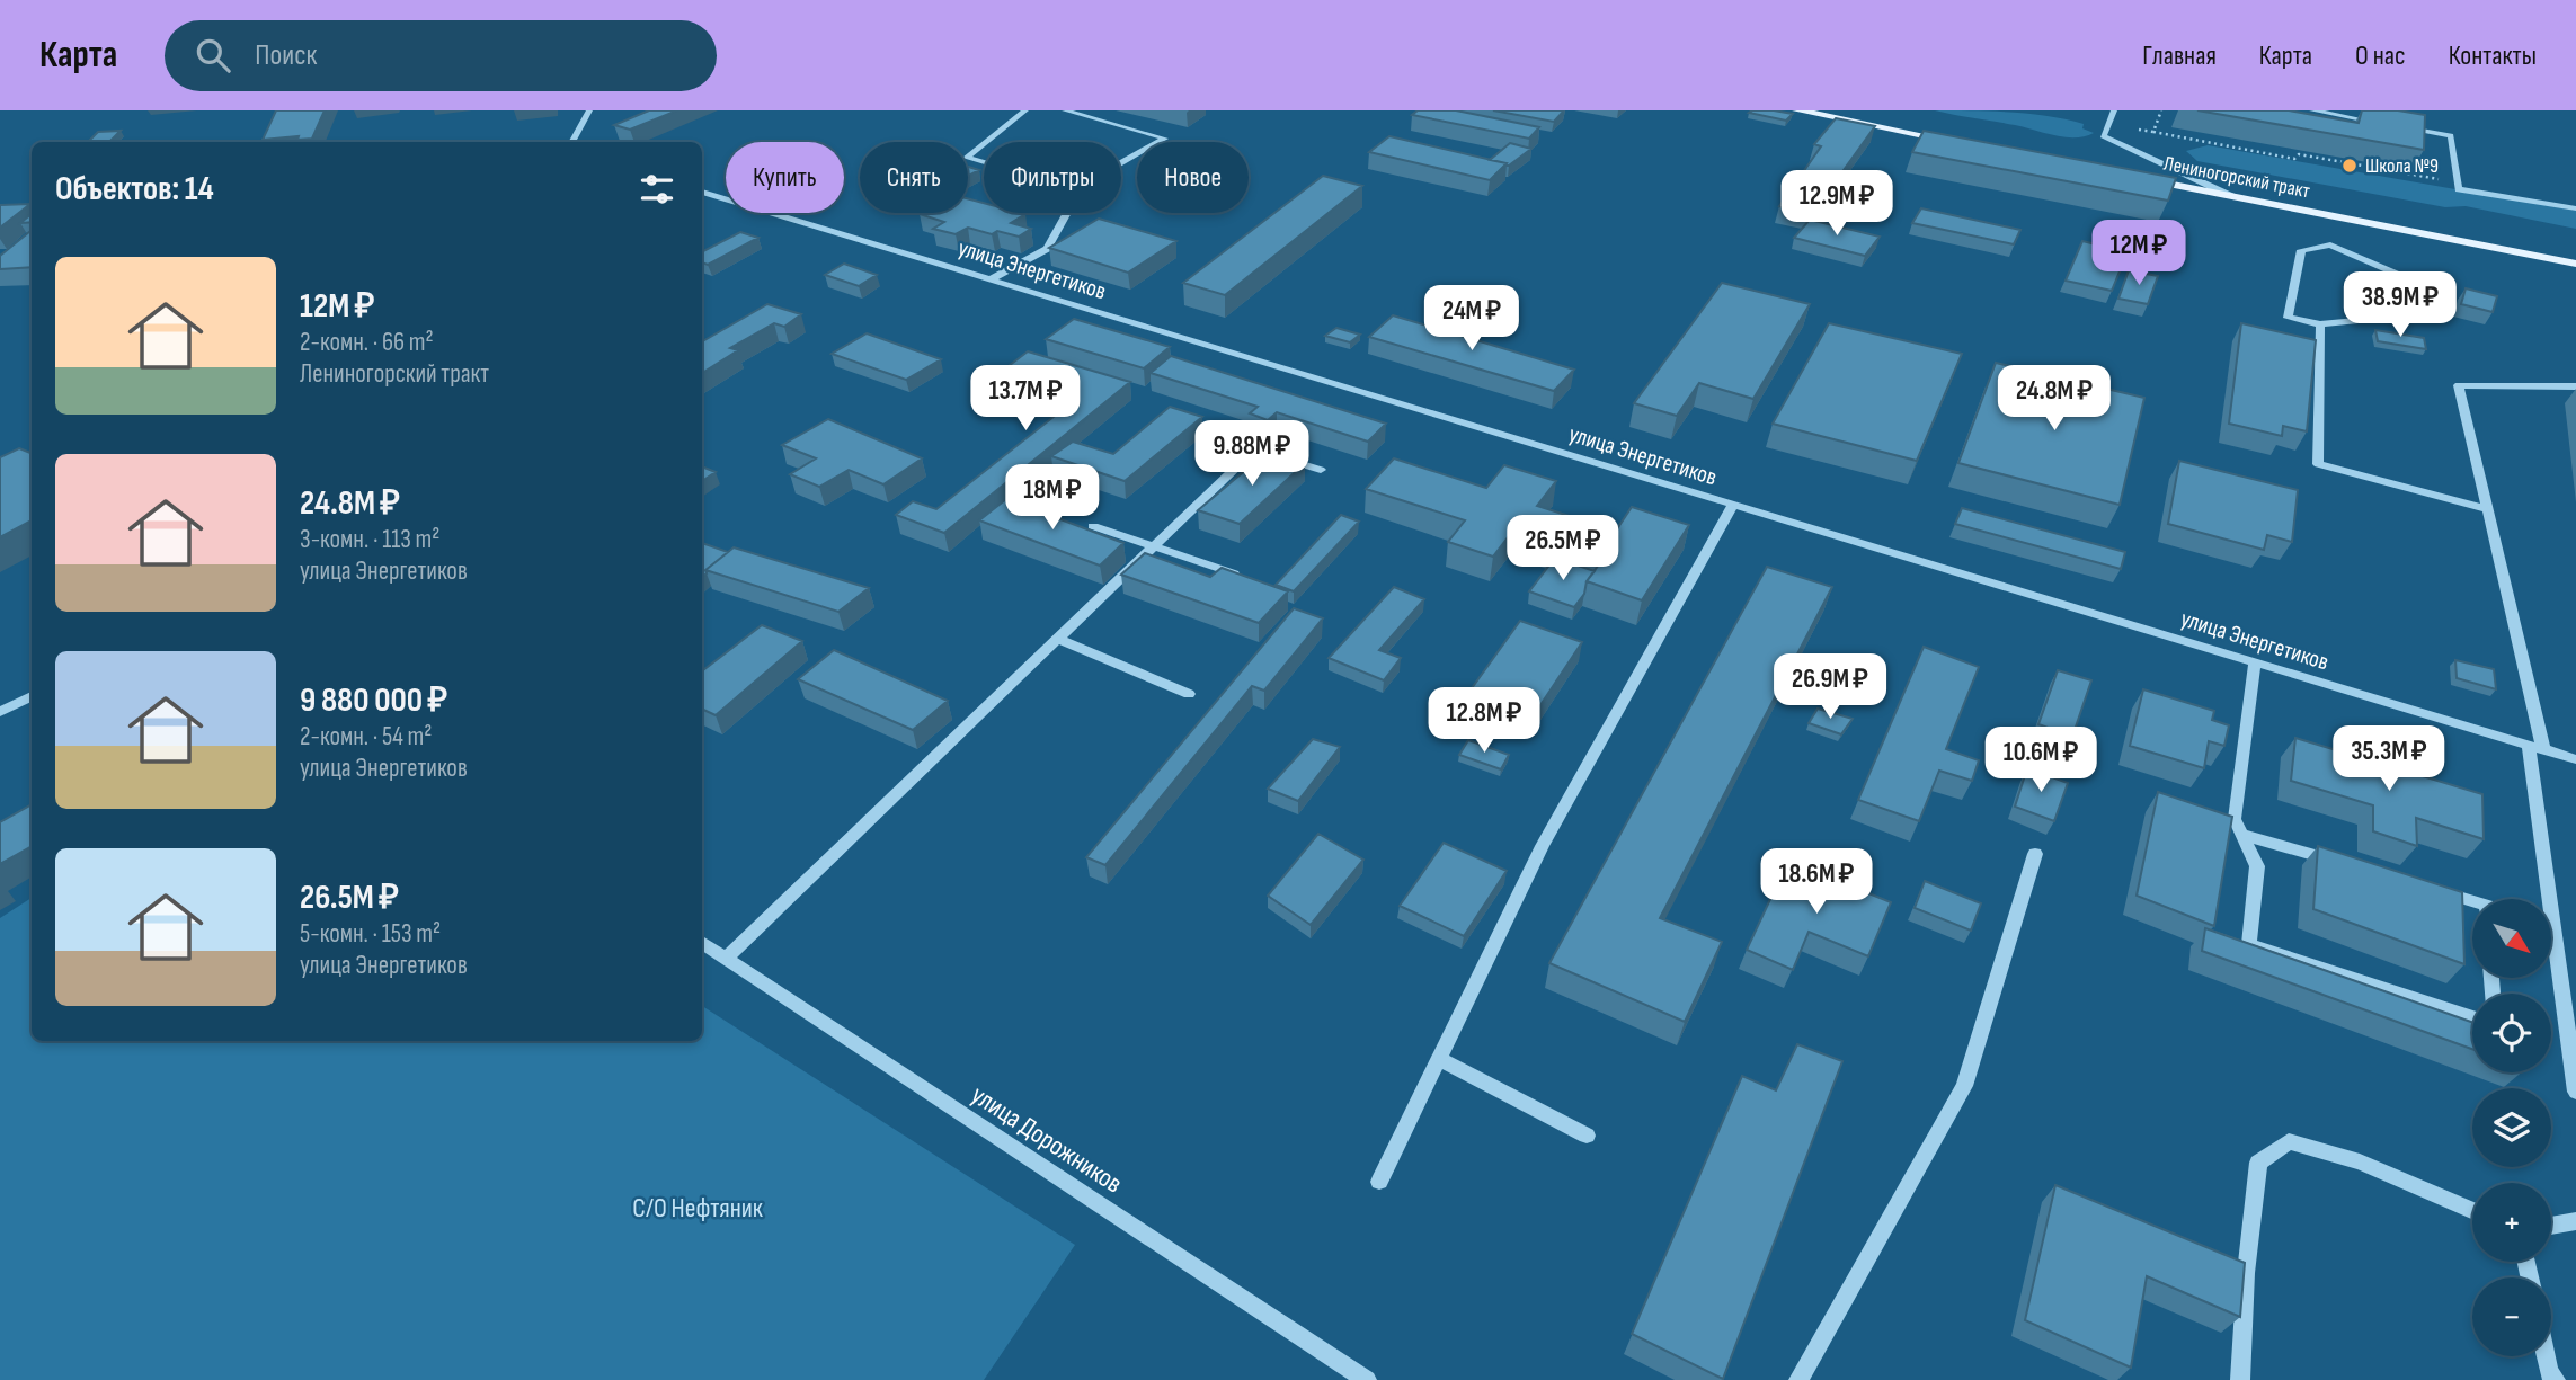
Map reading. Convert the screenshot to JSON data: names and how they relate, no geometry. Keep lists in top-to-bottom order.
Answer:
{
  "streets": {
    "main road": ["Лениногорский тракт"],
    "street": ["улица Энергетиков", "улица Дорожников"]
  },
  "parks": ["С/О Нефтяник"],
  "places": ["Школа №9"],
  "north": "bottom right",
  "page": {
    "header": "Карта",
    "search": "Поиск",
    "nav": [
      "Главная",
      "Карта",
      "О нас",
      "Контакты"
    ],
    "chip": [
      "Купить",
      "Снять",
      "Фильтры",
      "Новое"
    ],
    "heading": "Объектов: 14",
    "price": [
      "12.9M ₽",
      "12M ₽",
      "38.9M ₽",
      "24M ₽",
      "13.7M ₽",
      "24.8M ₽",
      "9.88M ₽",
      "18M ₽",
      "26.5M ₽",
      "26.9M ₽",
      "12.8M ₽",
      "35.3M ₽",
      "10.6M ₽",
      "18.6M ₽"
    ],
    "list": [
      {
        "name": "12M ₽",
        "note": "2-комн. · 66 m² · Лениногорский тракт"
      },
      {
        "name": "24.8M ₽",
        "note": "3-комн. · 113 m² · улица Энергетиков"
      },
      {
        "name": "9 880 000 ₽",
        "note": "2-комн. · 54 m² · улица Энергетиков"
      },
      {
        "name": "26.5M ₽",
        "note": "5-комн. · 153 m² · улица Энергетиков"
      }
    ],
    "map_buttons": ["+", "−"]
  }
}
